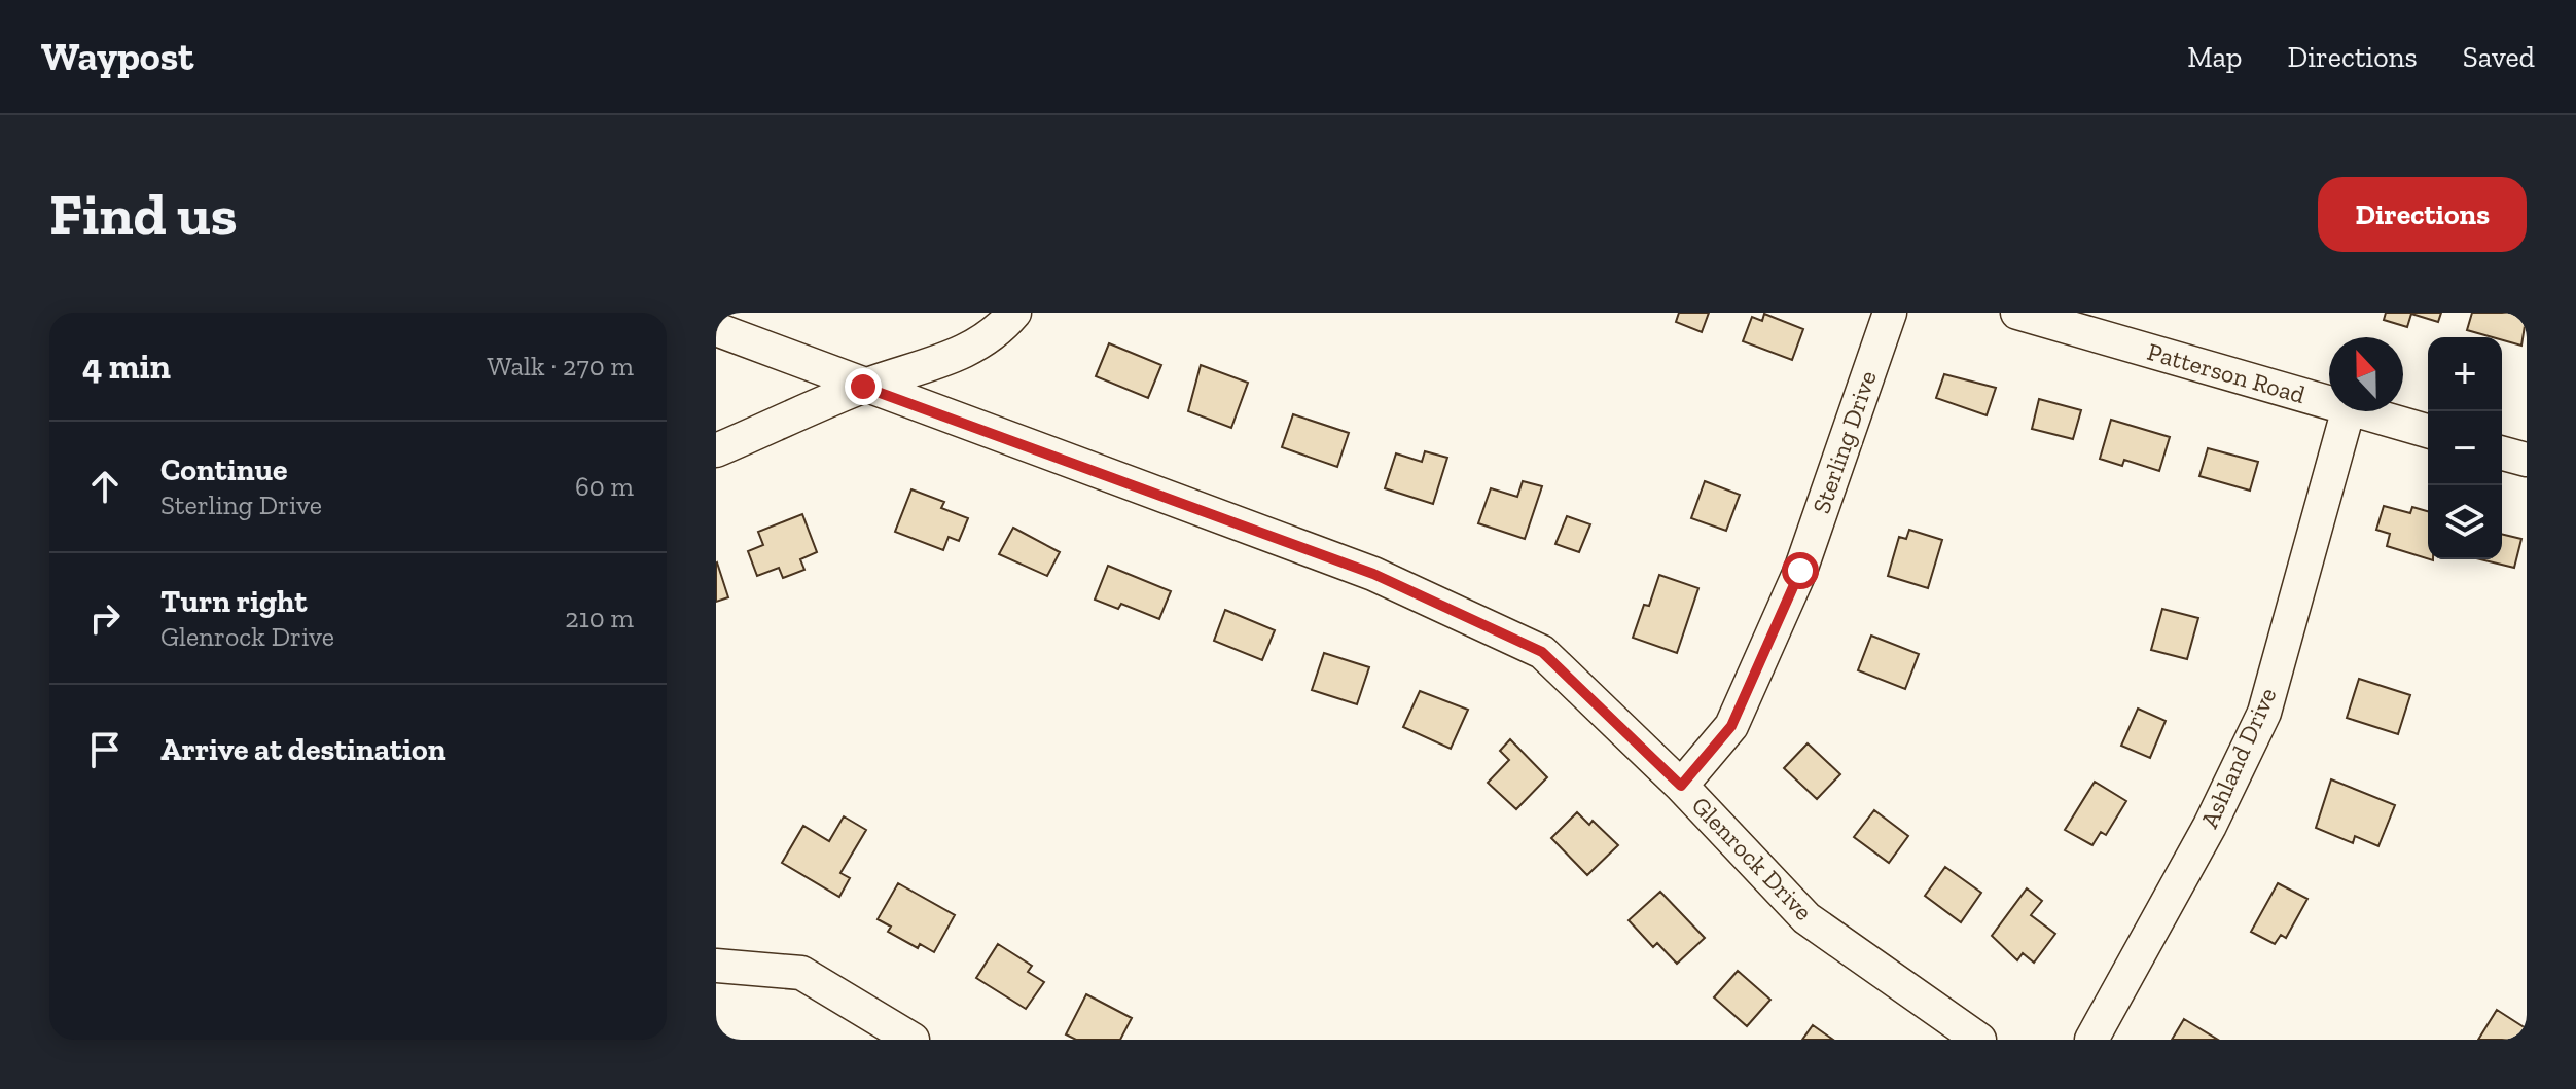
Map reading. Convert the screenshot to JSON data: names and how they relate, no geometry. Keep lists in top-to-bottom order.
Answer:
{
  "streets": {
    "street": [
      "Patterson Road",
      "Sterling Drive",
      "Ashland Drive",
      "Glenrock Drive"
    ]
  },
  "crossings": [
    ["Sterling Drive", "Glenrock Drive"]
  ],
  "north": "top",
  "page": {
    "header": "Waypost",
    "nav": ["Map", "Directions", "Saved"],
    "buttons": "Directions",
    "title": "Find us",
    "heading": ["4 min", "Walk · 270 m"],
    "map_buttons": ["+", "−"],
    "list": [
      ["Continue", "Sterling Drive", "60 m"],
      ["Turn right", "Glenrock Drive", "210 m"],
      "Arrive at destination"
    ]
  }
}
